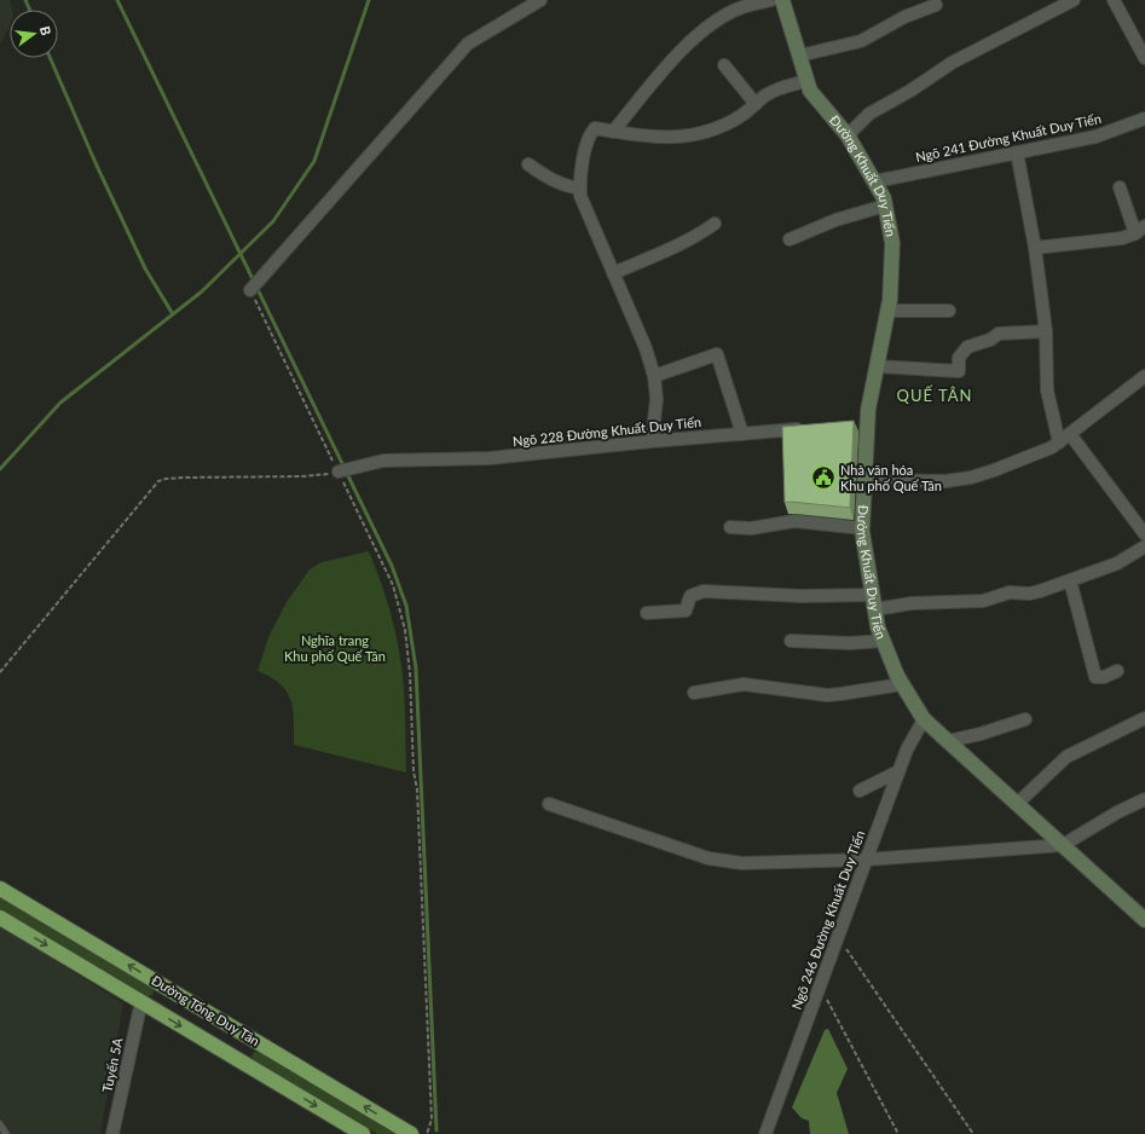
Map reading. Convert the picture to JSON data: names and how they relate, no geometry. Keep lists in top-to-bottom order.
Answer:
{
  "streets": {
    "highway": ["Đường Tống Duy Tân"],
    "main road": ["Đường Khuất Duy Tiến"],
    "street": [
      "Ngõ 241 Đường Khuất Duy Tiến",
      "Ngõ 228 Đường Khuất Duy Tiến",
      "Ngõ 246 Đường Khuất Duy Tiến",
      "Tuyến 5A"
    ]
  },
  "crossings": [
    ["Ngõ 241 Đường Khuất Duy Tiến", "Đường Khuất Duy Tiến"],
    ["Đường Khuất Duy Tiến", "Ngõ 246 Đường Khuất Duy Tiến"],
    ["Đường Tống Duy Tân", "Tuyến 5A"]
  ],
  "districts": ["QUẾ TÂN"],
  "parks": ["Nghĩa trang Khu phố Quế Tân"],
  "places": {
    "public building": ["Nhà văn hóa Khu phố Quế Tân"]
  },
  "north": "right"
}
